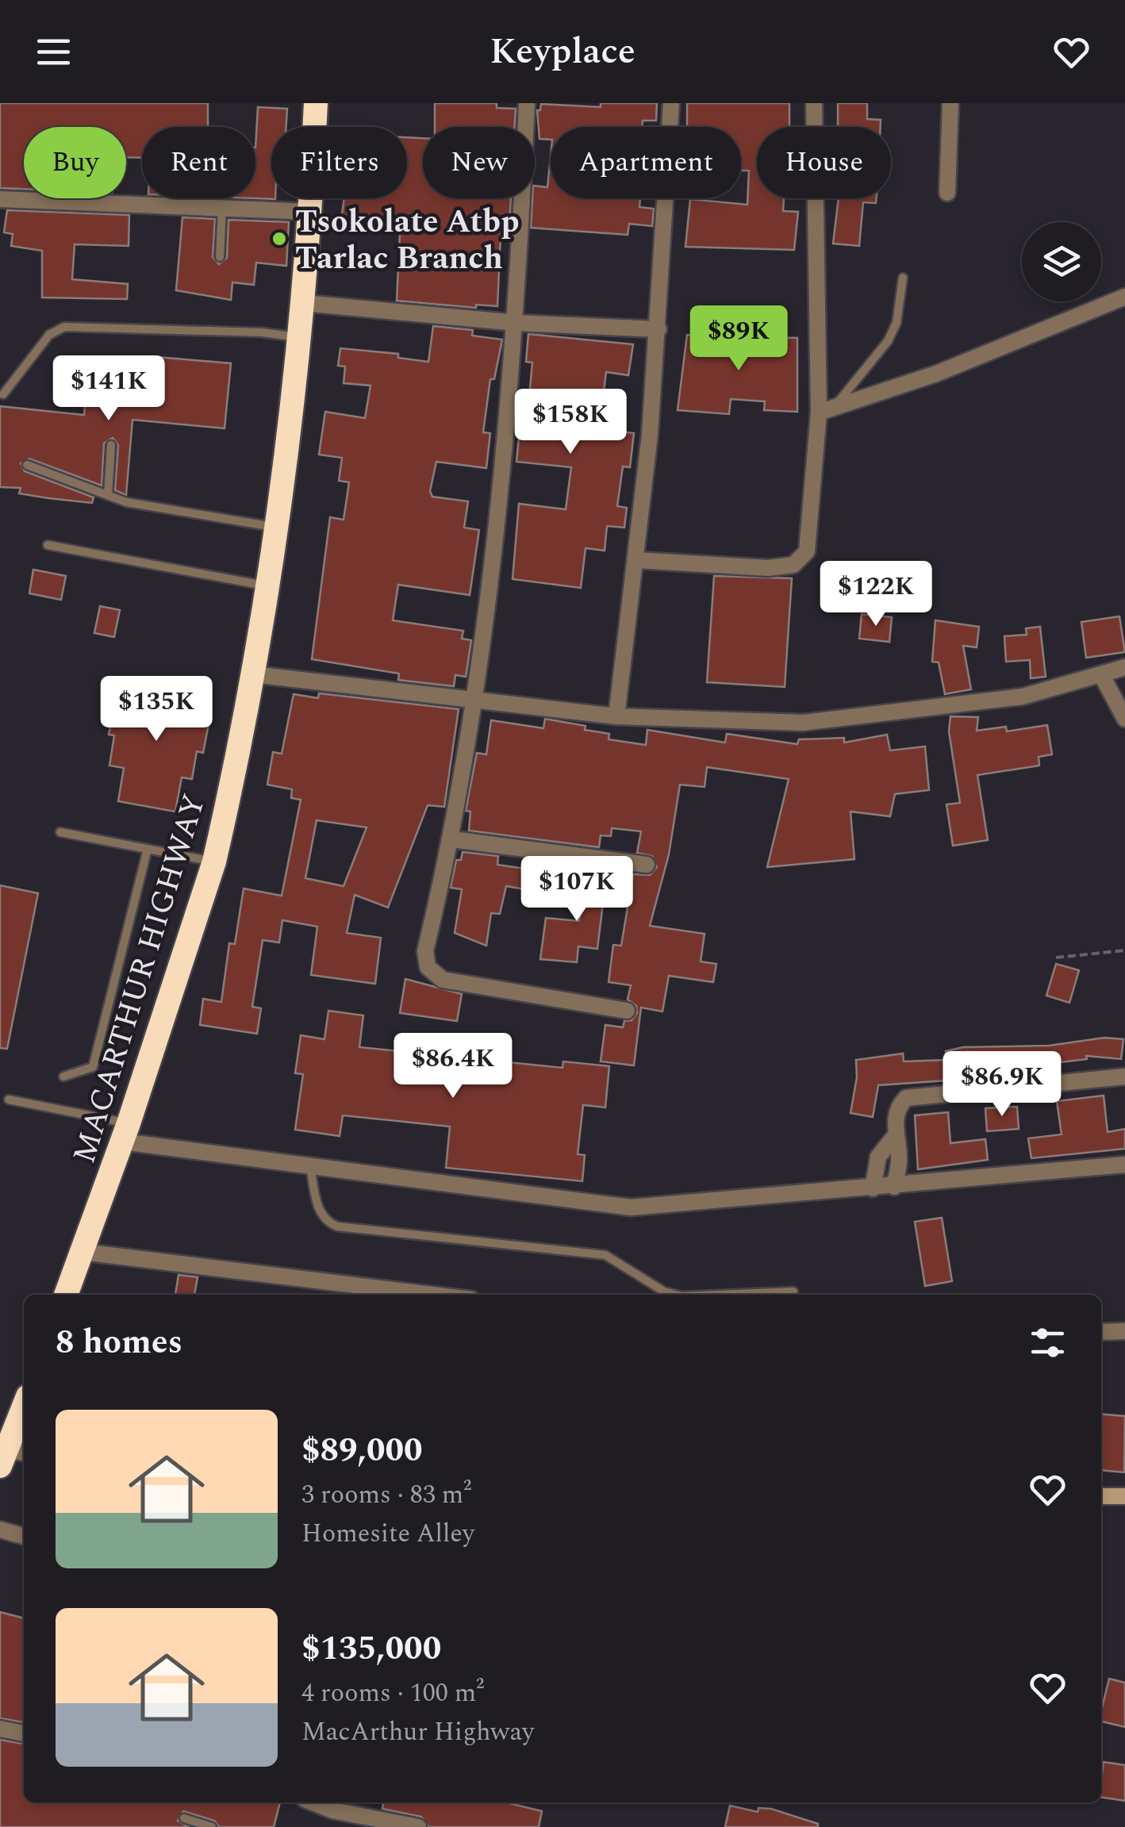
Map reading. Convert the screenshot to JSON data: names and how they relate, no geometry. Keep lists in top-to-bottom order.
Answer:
{
  "streets": {
    "highway": ["MACARTHUR HIGHWAY"]
  },
  "places": ["Tsokolate Atbp Tarlac Branch"],
  "page": {
    "header": "Keyplace",
    "chip": [
      "Buy",
      "Rent",
      "Filters",
      "New",
      "Apartment",
      "House"
    ],
    "price": [
      "$89K",
      "$141K",
      "$158K",
      "$122K",
      "$135K",
      "$107K",
      "$86.4K",
      "$86.9K"
    ],
    "heading": "8 homes",
    "list": [
      {
        "name": "$89,000",
        "note": "3 rooms · 83 m² · Homesite Alley"
      },
      {
        "name": "$135,000",
        "note": "4 rooms · 100 m² · MacArthur Highway"
      }
    ]
  }
}
